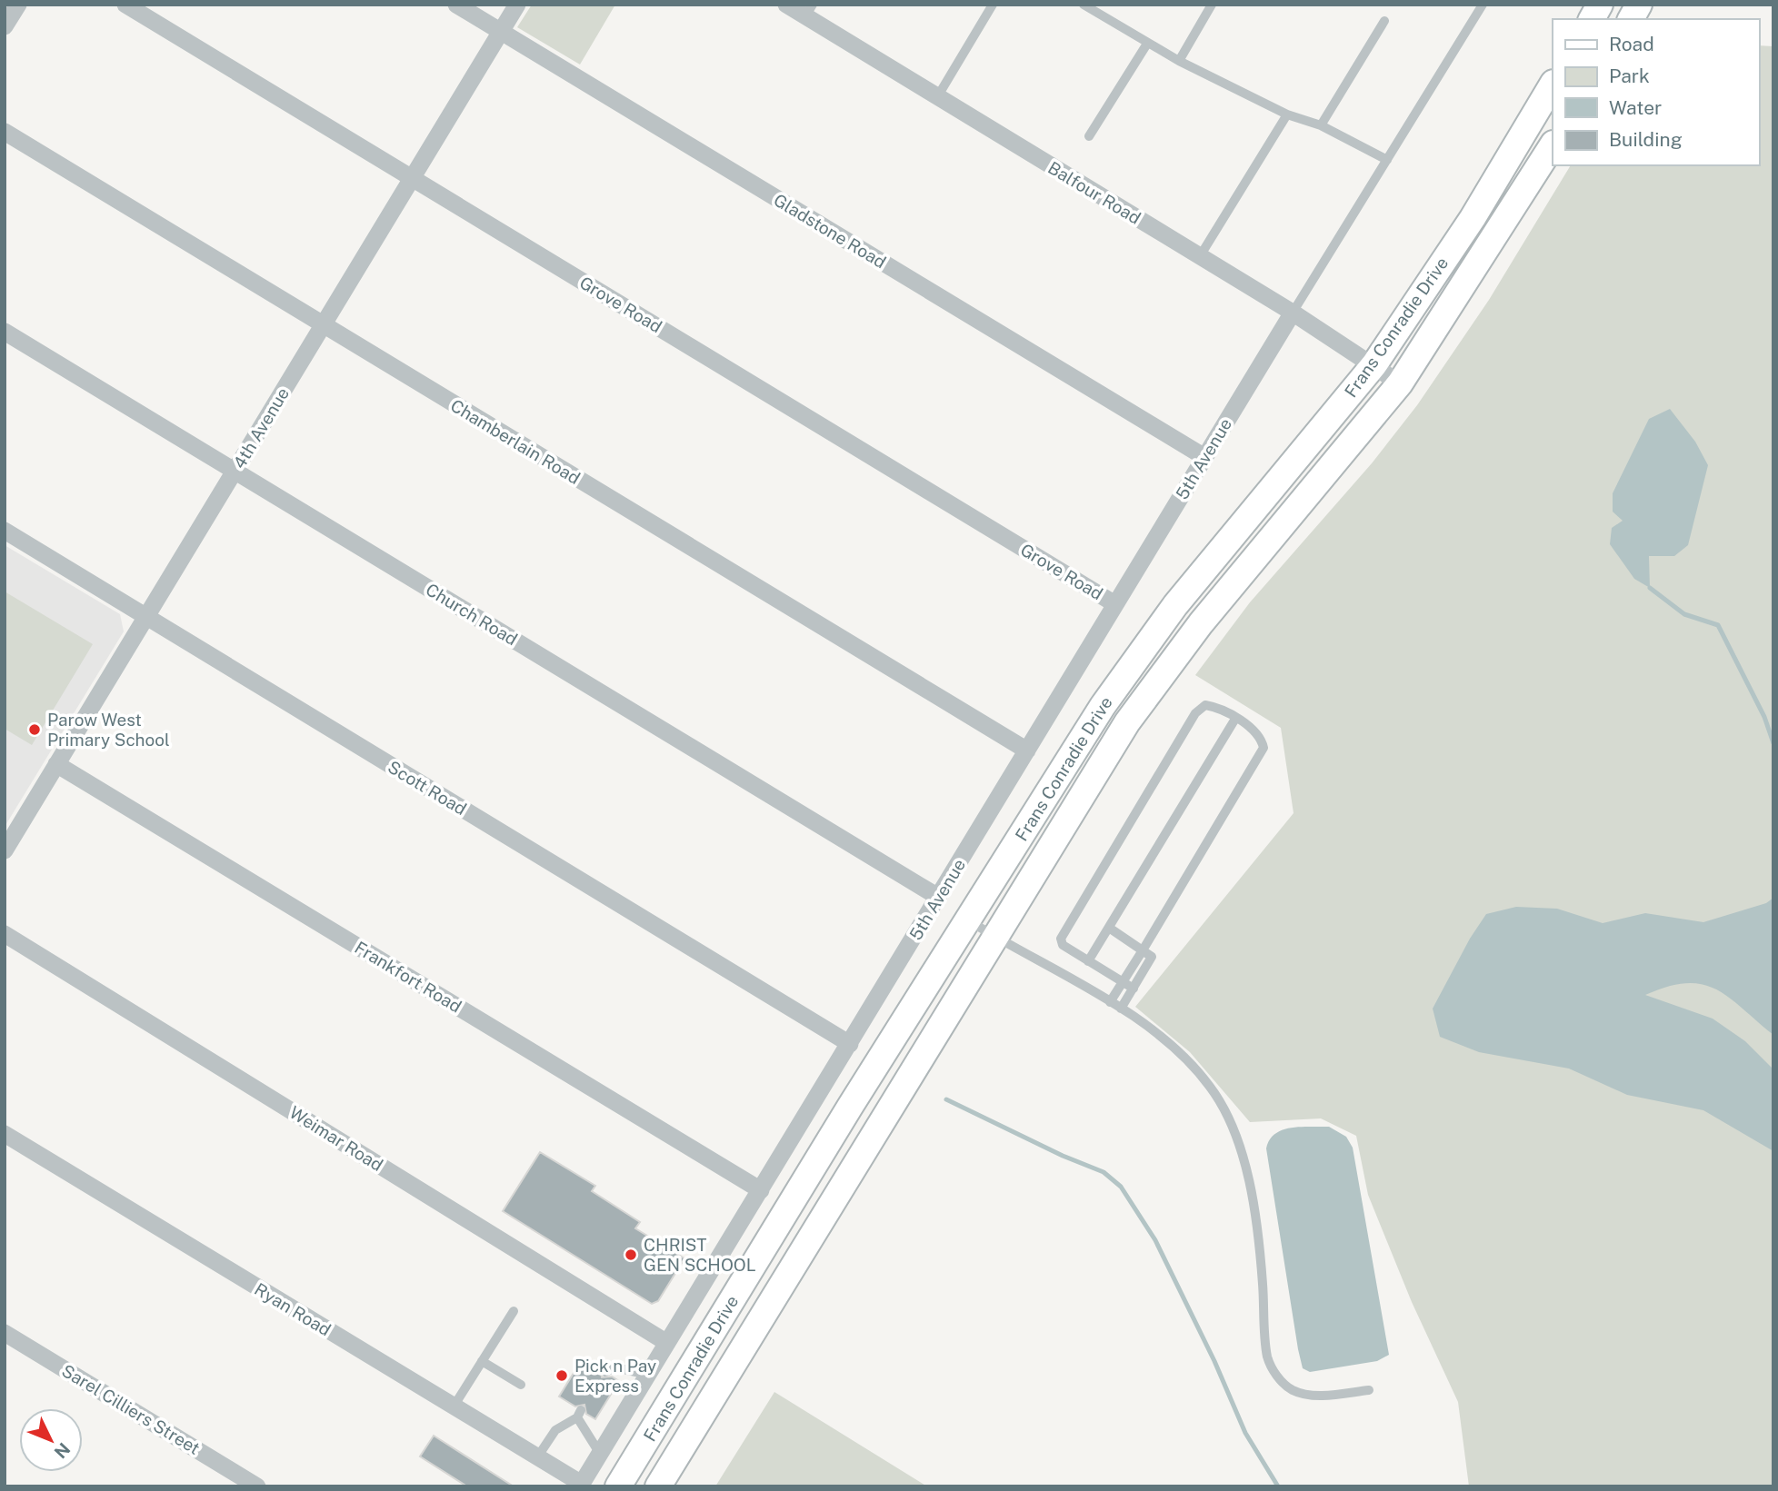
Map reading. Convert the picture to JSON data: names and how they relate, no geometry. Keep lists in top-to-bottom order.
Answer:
{
  "streets": {
    "main road": ["Frans Conradie Drive"],
    "street": [
      "Balfour Road",
      "Gladstone Road",
      "Grove Road",
      "4th Avenue",
      "Chamberlain Road",
      "5th Avenue",
      "Church Road",
      "Scott Road",
      "Frankfort Road",
      "Weimar Road",
      "Ryan Road",
      "Sarel Cilliers Street"
    ]
  },
  "crossings": [
    ["Balfour Road", "Frans Conradie Drive"],
    ["Balfour Road", "5th Avenue"],
    ["Gladstone Road", "4th Avenue"],
    ["Gladstone Road", "5th Avenue"],
    ["Grove Road", "4th Avenue"],
    ["Grove Road", "5th Avenue"],
    ["4th Avenue", "Chamberlain Road"],
    ["4th Avenue", "Church Road"],
    ["4th Avenue", "Scott Road"],
    ["4th Avenue", "Frankfort Road"],
    ["Chamberlain Road", "5th Avenue"],
    ["5th Avenue", "Church Road"],
    ["5th Avenue", "Scott Road"],
    ["5th Avenue", "Frankfort Road"],
    ["5th Avenue", "Weimar Road"],
    ["5th Avenue", "Ryan Road"]
  ],
  "places": ["Parow West Primary School", "CHRIST GEN SCHOOL", "Pick n Pay Express"],
  "legend": [
    "Road",
    "Park",
    "Water",
    "Building"
  ],
  "north": "bottom right"
}
